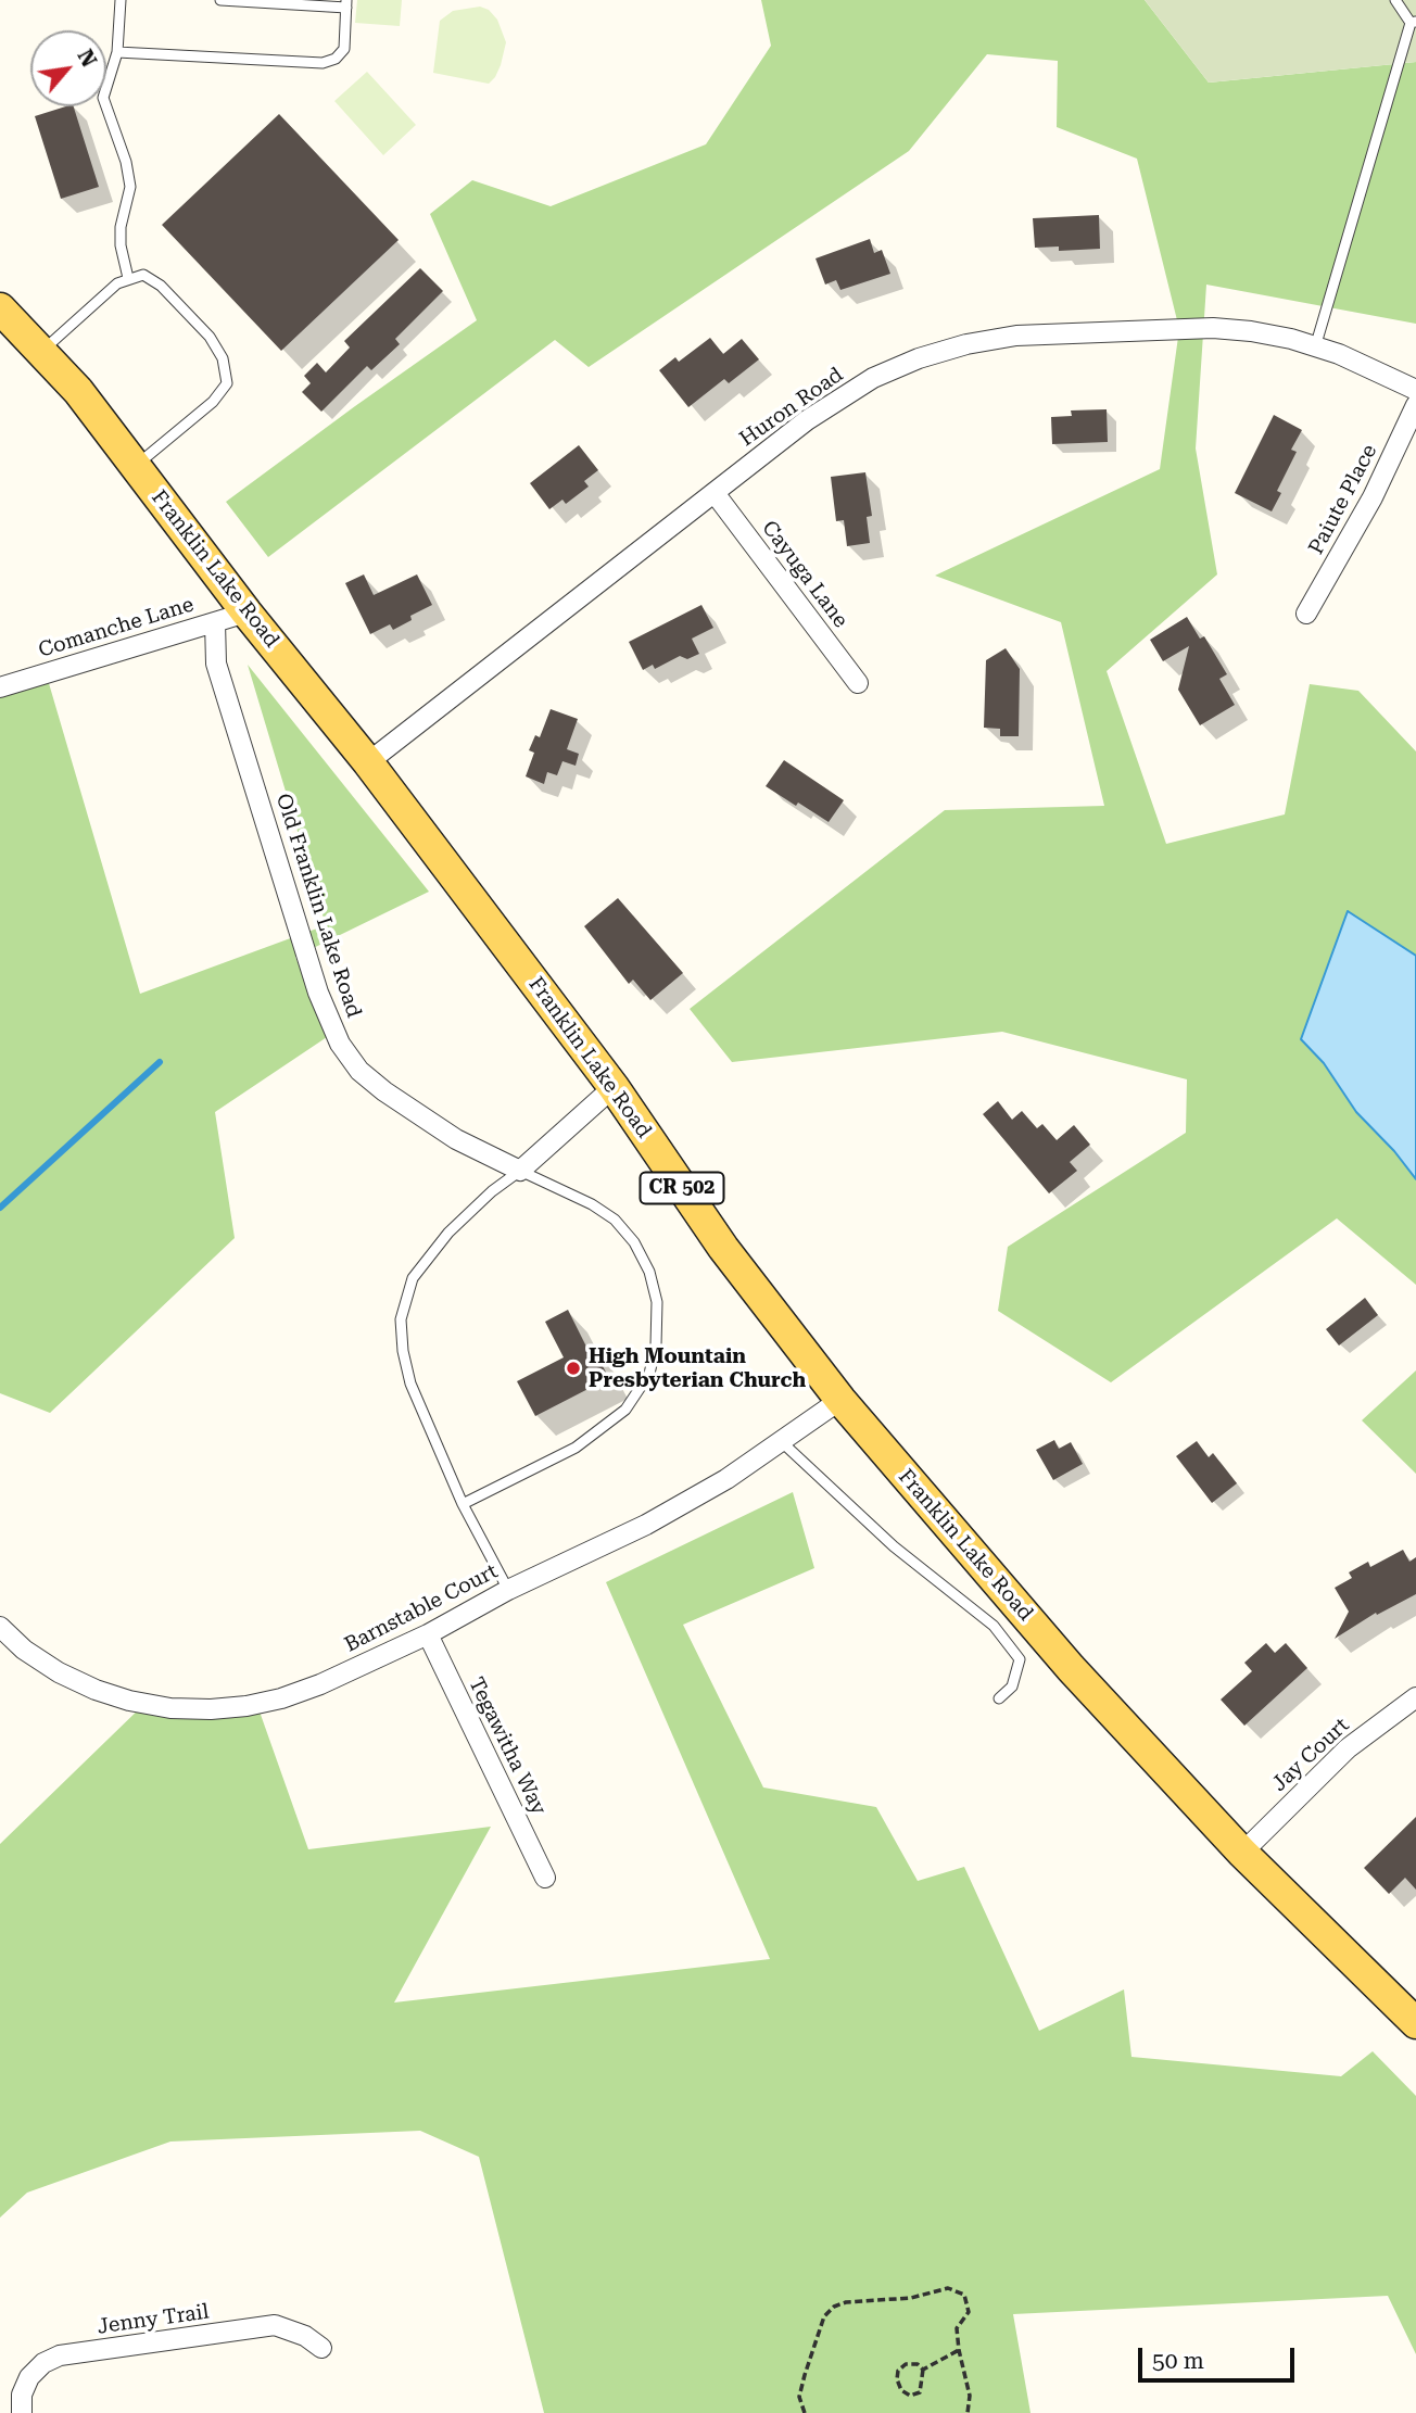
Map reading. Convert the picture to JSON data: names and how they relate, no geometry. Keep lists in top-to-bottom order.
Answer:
{
  "streets": {
    "main road": ["Franklin Lake Road", "CR 502"],
    "street": [
      "Huron Road",
      "Paiute Place",
      "Cayuga Lane",
      "Comanche Lane",
      "Old Franklin Lake Road",
      "Barnstable Court",
      "Tegawitha Way",
      "Jay Court",
      "Jenny Trail"
    ]
  },
  "crossings": [
    ["Huron Road", "Franklin Lake Road"],
    ["Huron Road", "Cayuga Lane"],
    ["Franklin Lake Road", "Comanche Lane"],
    ["Franklin Lake Road", "Barnstable Court"],
    ["Franklin Lake Road", "Jay Court"],
    ["Comanche Lane", "Old Franklin Lake Road"],
    ["Barnstable Court", "Tegawitha Way"]
  ],
  "places": ["High Mountain Presbyterian Church"],
  "scale_bar": "50 m",
  "north": "top right"
}
